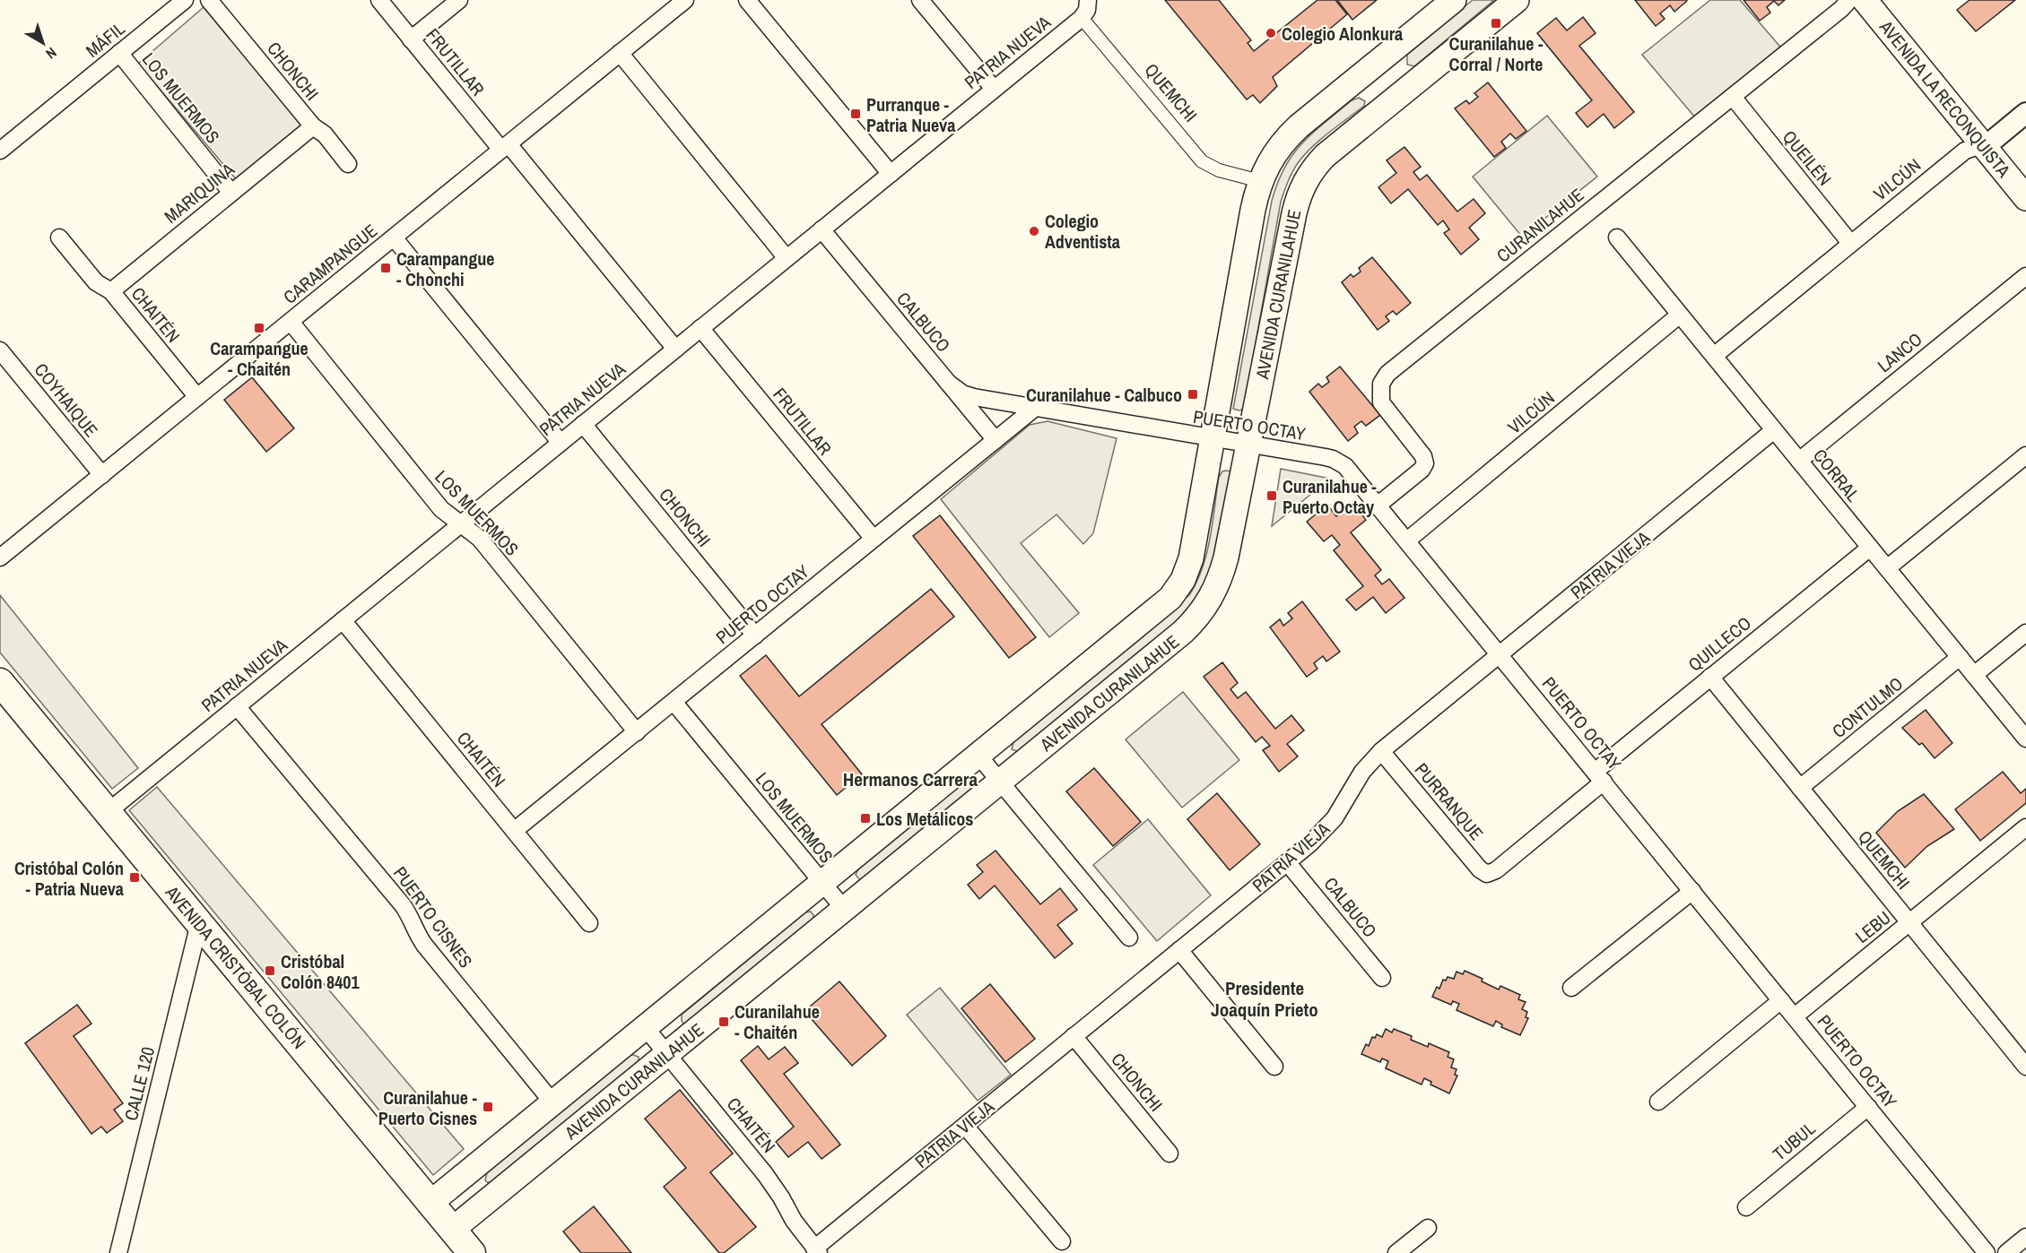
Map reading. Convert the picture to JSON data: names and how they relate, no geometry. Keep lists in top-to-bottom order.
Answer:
{
  "streets": {
    "main road": ["AVENIDA LA RECONQUISTA", "AVENIDA CURANILAHUE", "AVENIDA CRISTÓBAL COLÓN"],
    "street": [
      "MÁFIL",
      "PATRIA NUEVA",
      "FRUTILLAR",
      "CHONCHI",
      "QUEMCHI",
      "LOS MUERMOS",
      "QUEILÉN",
      "VILCÚN",
      "MARIQUINA",
      "CURANILAHUE",
      "CARAMPANGUE",
      "CHAITÉN",
      "CALBUCO",
      "LANCO",
      "COYHAIQUE",
      "PUERTO OCTAY",
      "CORRAL",
      "PATRIA VIEJA",
      "QUILLECO",
      "CONTULMO",
      "PURRANQUE",
      "PUERTO CISNES",
      "LEBU",
      "CALLE 120",
      "TUBUL"
    ]
  },
  "crossings": [
    ["MÁFIL", "LOS MUERMOS"],
    ["PATRIA NUEVA", "FRUTILLAR"],
    ["PATRIA NUEVA", "CHONCHI"],
    ["PATRIA NUEVA", "QUEMCHI"],
    ["PATRIA NUEVA", "LOS MUERMOS"],
    ["PATRIA NUEVA", "CHAITÉN"],
    ["PATRIA NUEVA", "CALBUCO"],
    ["PATRIA NUEVA", "PUERTO CISNES"],
    ["PATRIA NUEVA", "AVENIDA CRISTÓBAL COLÓN"],
    ["FRUTILLAR", "CARAMPANGUE"],
    ["FRUTILLAR", "PUERTO OCTAY"],
    ["CHONCHI", "MARIQUINA"],
    ["CHONCHI", "PUERTO OCTAY"],
    ["CHONCHI", "PATRIA VIEJA"],
    ["QUEMCHI", "AVENIDA CURANILAHUE"],
    ["QUEMCHI", "QUILLECO"],
    ["QUEMCHI", "CONTULMO"],
    ["QUEMCHI", "LEBU"],
    ["LOS MUERMOS", "MARIQUINA"],
    ["LOS MUERMOS", "CARAMPANGUE"],
    ["LOS MUERMOS", "AVENIDA CURANILAHUE"],
    ["LOS MUERMOS", "PUERTO OCTAY"],
    ["AVENIDA LA RECONQUISTA", "VILCÚN"],
    ["QUEILÉN", "VILCÚN"],
    ["QUEILÉN", "CURANILAHUE"],
    ["VILCÚN", "PUERTO OCTAY"],
    ["VILCÚN", "CORRAL"],
    ["MARIQUINA", "CHAITÉN"],
    ["CURANILAHUE", "PUERTO OCTAY"],
    ["CARAMPANGUE", "CHAITÉN"],
    ["CARAMPANGUE", "COYHAIQUE"],
    ["AVENIDA CURANILAHUE", "CHAITÉN"],
    ["AVENIDA CURANILAHUE", "PUERTO OCTAY"],
    ["AVENIDA CURANILAHUE", "PUERTO CISNES"],
    ["AVENIDA CURANILAHUE", "AVENIDA CRISTÓBAL COLÓN"],
    ["CHAITÉN", "PUERTO OCTAY"],
    ["CHAITÉN", "PATRIA VIEJA"],
    ["CALBUCO", "PUERTO OCTAY"],
    ["CALBUCO", "PATRIA VIEJA"],
    ["LANCO", "CORRAL"],
    ["PUERTO OCTAY", "PATRIA VIEJA"],
    ["PUERTO OCTAY", "QUILLECO"],
    ["PUERTO OCTAY", "LEBU"],
    ["PUERTO OCTAY", "TUBUL"],
    ["CORRAL", "PATRIA VIEJA"],
    ["CORRAL", "QUILLECO"],
    ["CORRAL", "CONTULMO"],
    ["PATRIA VIEJA", "PURRANQUE"],
    ["QUILLECO", "PURRANQUE"],
    ["AVENIDA CRISTÓBAL COLÓN", "CALLE 120"]
  ],
  "districts": ["Hermanos Carrera", "Presidente Joaquín Prieto"],
  "places": {
    "transit": [
      "Curanilahue - Corral / Norte",
      "Purranque - Patria Nueva",
      "Carampangue - Chonchi",
      "Carampangue - Chaitén",
      "Curanilahue - Calbuco",
      "Curanilahue - Puerto Octay",
      "Los Metálicos",
      "Cristóbal Colón - Patria Nueva",
      "Cristóbal Colón 8401",
      "Curanilahue - Chaitén",
      "Curanilahue - Puerto Cisnes"
    ],
    "other": ["Colegio Alonkura", "Colegio Adventista"]
  },
  "north": "bottom right"
}
